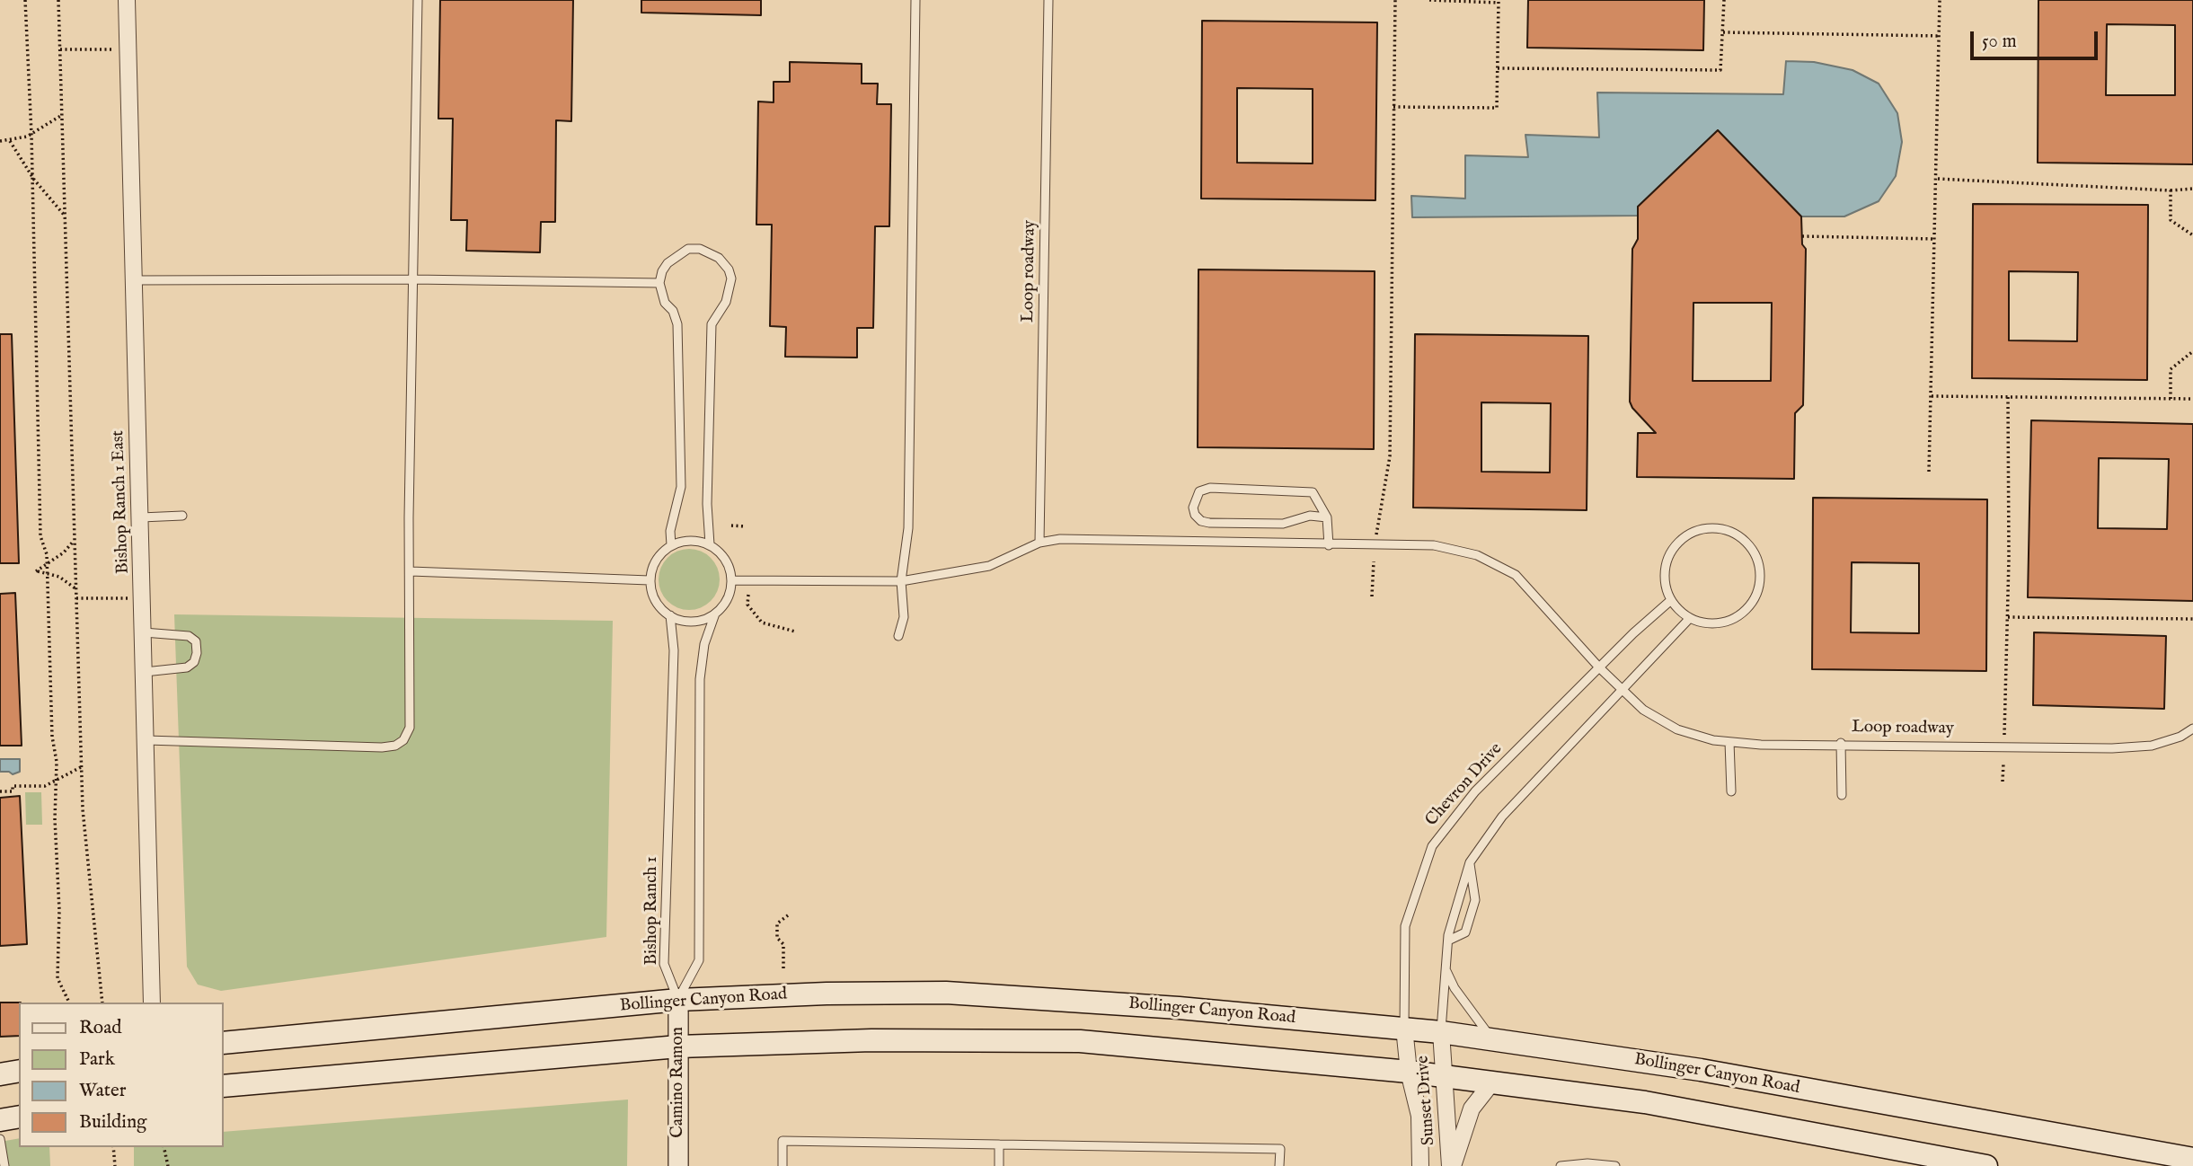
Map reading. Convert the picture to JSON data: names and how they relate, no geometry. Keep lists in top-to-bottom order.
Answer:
{
  "streets": {
    "main road": ["Bollinger Canyon Road"],
    "street": ["Bishop Ranch 1 East", "Camino Ramon", "Sunset Drive"],
    "lane": ["Loop roadway", "Chevron Drive", "Bishop Ranch 1"]
  },
  "crossings": [
    ["Loop roadway", "Chevron Drive"],
    ["Loop roadway", "Bishop Ranch 1"],
    ["Chevron Drive", "Bollinger Canyon Road"],
    ["Chevron Drive", "Sunset Drive"],
    ["Bishop Ranch 1", "Bollinger Canyon Road"],
    ["Bishop Ranch 1", "Camino Ramon"],
    ["Bollinger Canyon Road", "Camino Ramon"],
    ["Bollinger Canyon Road", "Sunset Drive"]
  ],
  "legend": [
    "Road",
    "Park",
    "Water",
    "Building"
  ],
  "scale_bar": "50 m"
}
